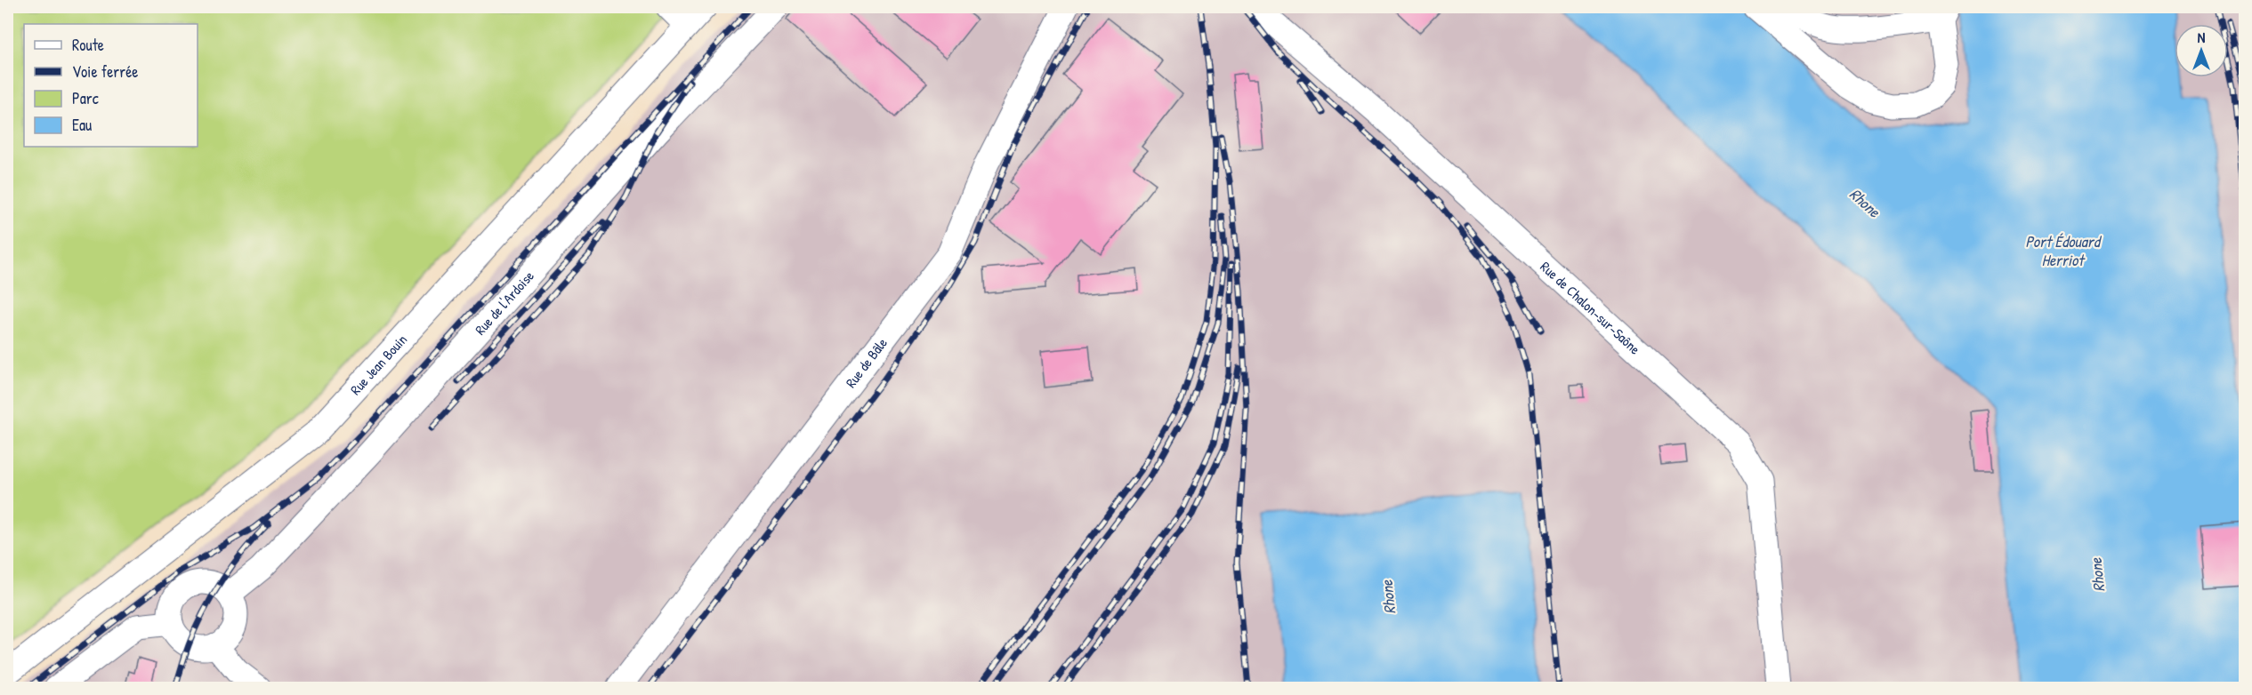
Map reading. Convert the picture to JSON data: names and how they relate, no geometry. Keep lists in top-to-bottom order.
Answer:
{
  "streets": {
    "street": [
      "Rue de l'Ardoise",
      "Rue de Chalon-sur-Saône",
      "Rue de Bâle",
      "Rue Jean Bouin"
    ]
  },
  "water": ["Rhone", "Port Édouard Herriot"],
  "legend": [
    "Route",
    "Voie ferrée",
    "Parc",
    "Eau"
  ],
  "north": "top"
}
